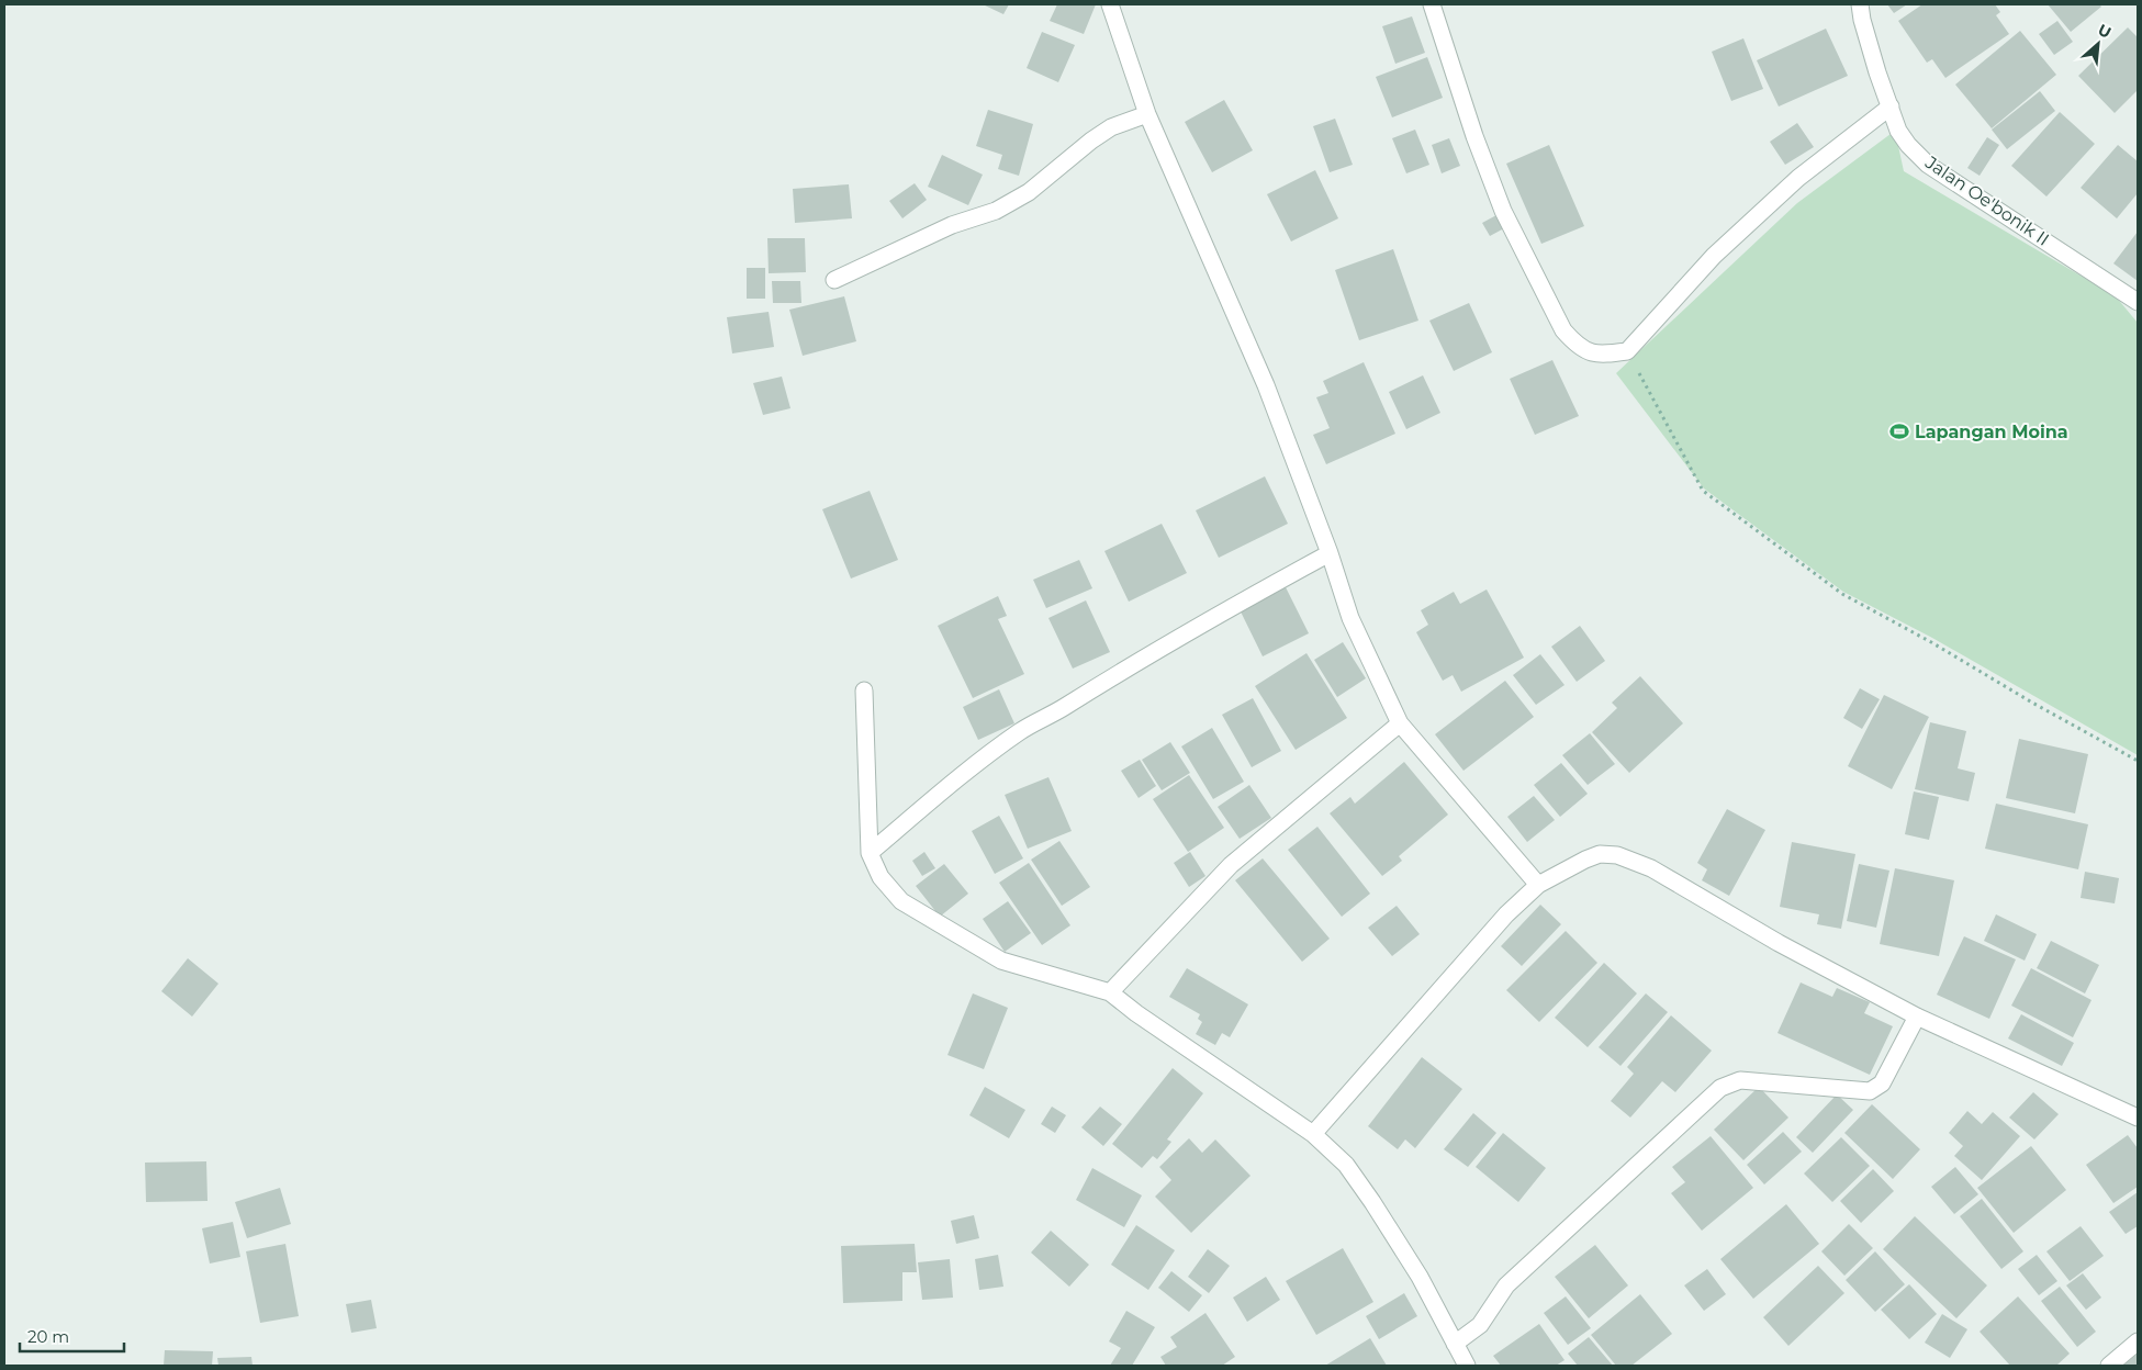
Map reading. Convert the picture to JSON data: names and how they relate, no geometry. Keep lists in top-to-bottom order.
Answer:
{
  "streets": {
    "street": ["Jalan Oe'bonik II"]
  },
  "places": {
    "sports": ["Lapangan Moina"]
  },
  "scale_bar": "20 m",
  "north": "top right"
}
